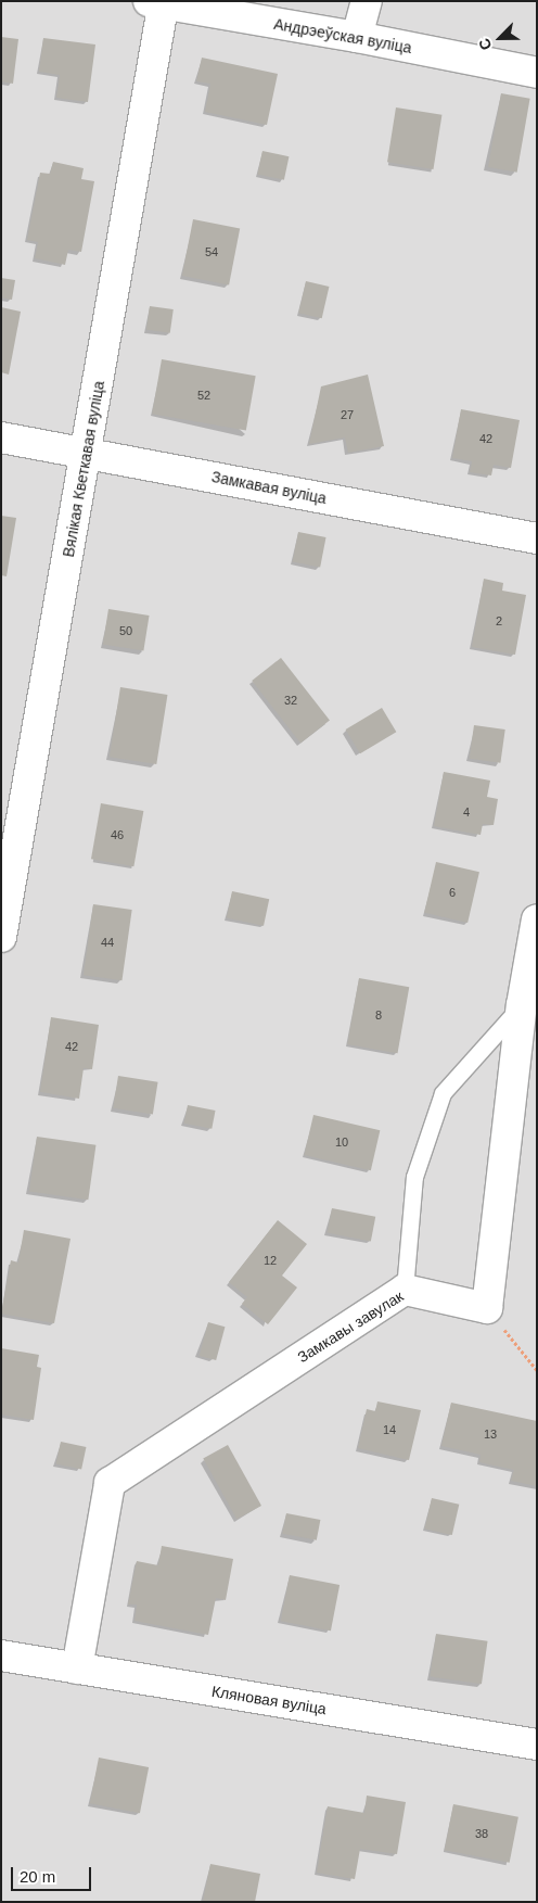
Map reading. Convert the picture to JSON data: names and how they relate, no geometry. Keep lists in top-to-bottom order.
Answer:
{
  "streets": {
    "street": [
      "Андрэеўская вуліца",
      "Вялікая Кветкавая вуліца",
      "Замкавая вуліца",
      "Замкавы завулак",
      "Кляновая вуліца"
    ]
  },
  "crossings": [
    ["Андрэеўская вуліца", "Вялікая Кветкавая вуліца"],
    ["Вялікая Кветкавая вуліца", "Замкавая вуліца"],
    ["Замкавы завулак", "Кляновая вуліца"]
  ],
  "house_numbers": [
    "54",
    "52",
    "27",
    "42",
    "2",
    "50",
    "32",
    "4",
    "46",
    "6",
    "44",
    "8",
    "42",
    "10",
    "12",
    "14",
    "13",
    "38"
  ],
  "scale_bar": "20 m",
  "north": "bottom left"
}
